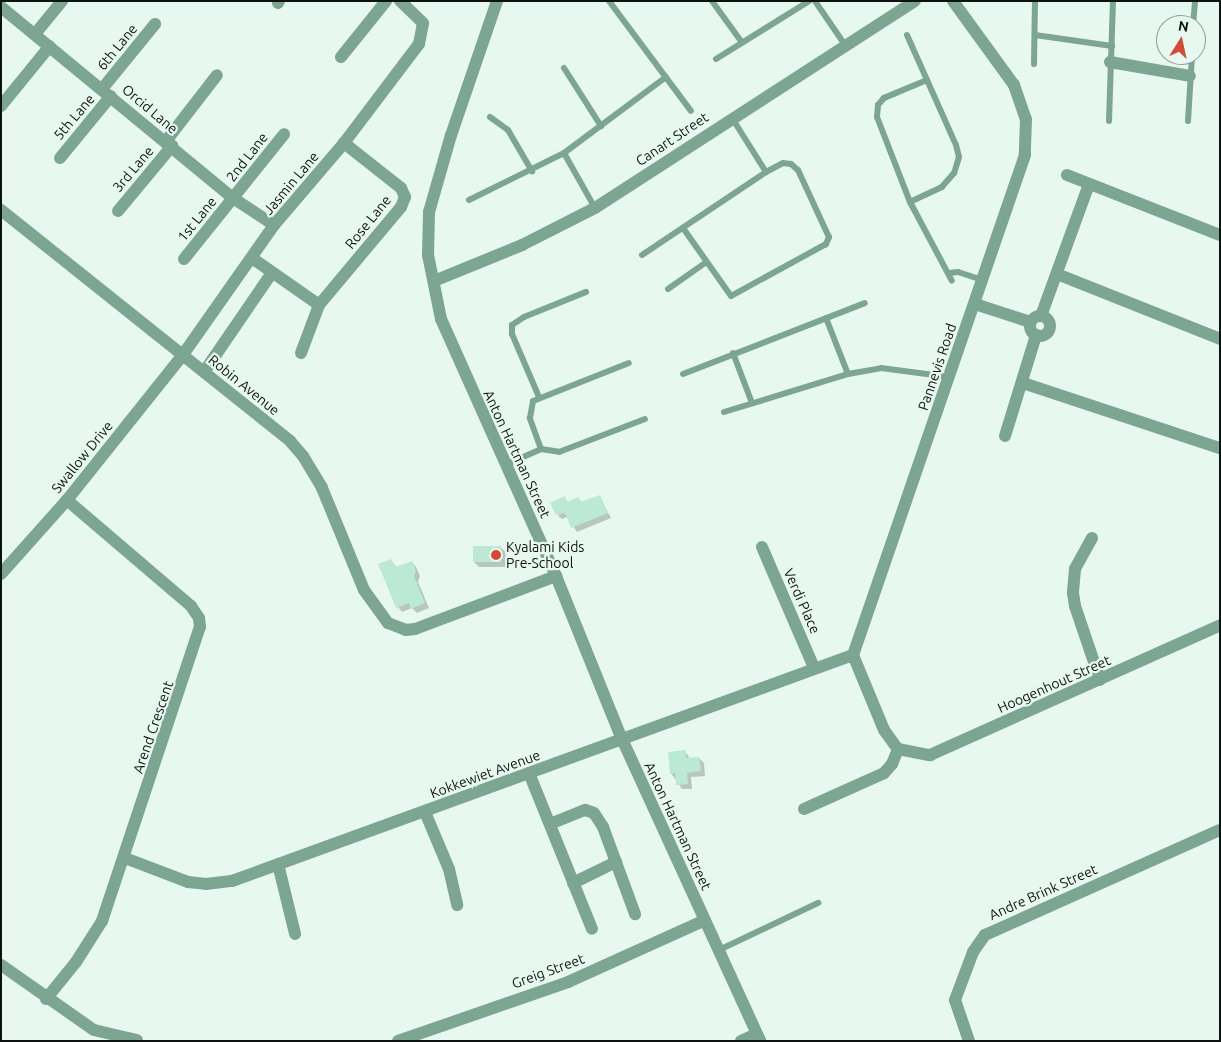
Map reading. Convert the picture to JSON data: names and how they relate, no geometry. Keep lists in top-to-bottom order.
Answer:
{
  "streets": {
    "street": [
      "6th Lane",
      "Orcid Lane",
      "5th Lane",
      "Canart Street",
      "2nd Lane",
      "3rd Lane",
      "Jasmin Lane",
      "1st Lane",
      "Rose Lane",
      "Pannevis Road",
      "Robin Avenue",
      "Anton Hartman Street",
      "Swallow Drive",
      "Verdi Place",
      "Hoogenhout Street",
      "Arend Crescent",
      "Kokkewiet Avenue",
      "Andre Brink Street",
      "Greig Street"
    ]
  },
  "crossings": [
    ["6th Lane", "Orcid Lane"],
    ["6th Lane", "5th Lane"],
    ["Orcid Lane", "5th Lane"],
    ["Orcid Lane", "2nd Lane"],
    ["Orcid Lane", "3rd Lane"],
    ["Orcid Lane", "Jasmin Lane"],
    ["Orcid Lane", "1st Lane"],
    ["Canart Street", "Anton Hartman Street"],
    ["2nd Lane", "1st Lane"],
    ["Jasmin Lane", "Rose Lane"],
    ["Jasmin Lane", "Robin Avenue"],
    ["Jasmin Lane", "Swallow Drive"],
    ["Pannevis Road", "Kokkewiet Avenue"],
    ["Robin Avenue", "Anton Hartman Street"],
    ["Robin Avenue", "Swallow Drive"],
    ["Anton Hartman Street", "Kokkewiet Avenue"],
    ["Anton Hartman Street", "Greig Street"],
    ["Swallow Drive", "Arend Crescent"],
    ["Verdi Place", "Kokkewiet Avenue"],
    ["Arend Crescent", "Kokkewiet Avenue"]
  ],
  "places": ["Kyalami Kids Pre-School"],
  "north": "top"
}
